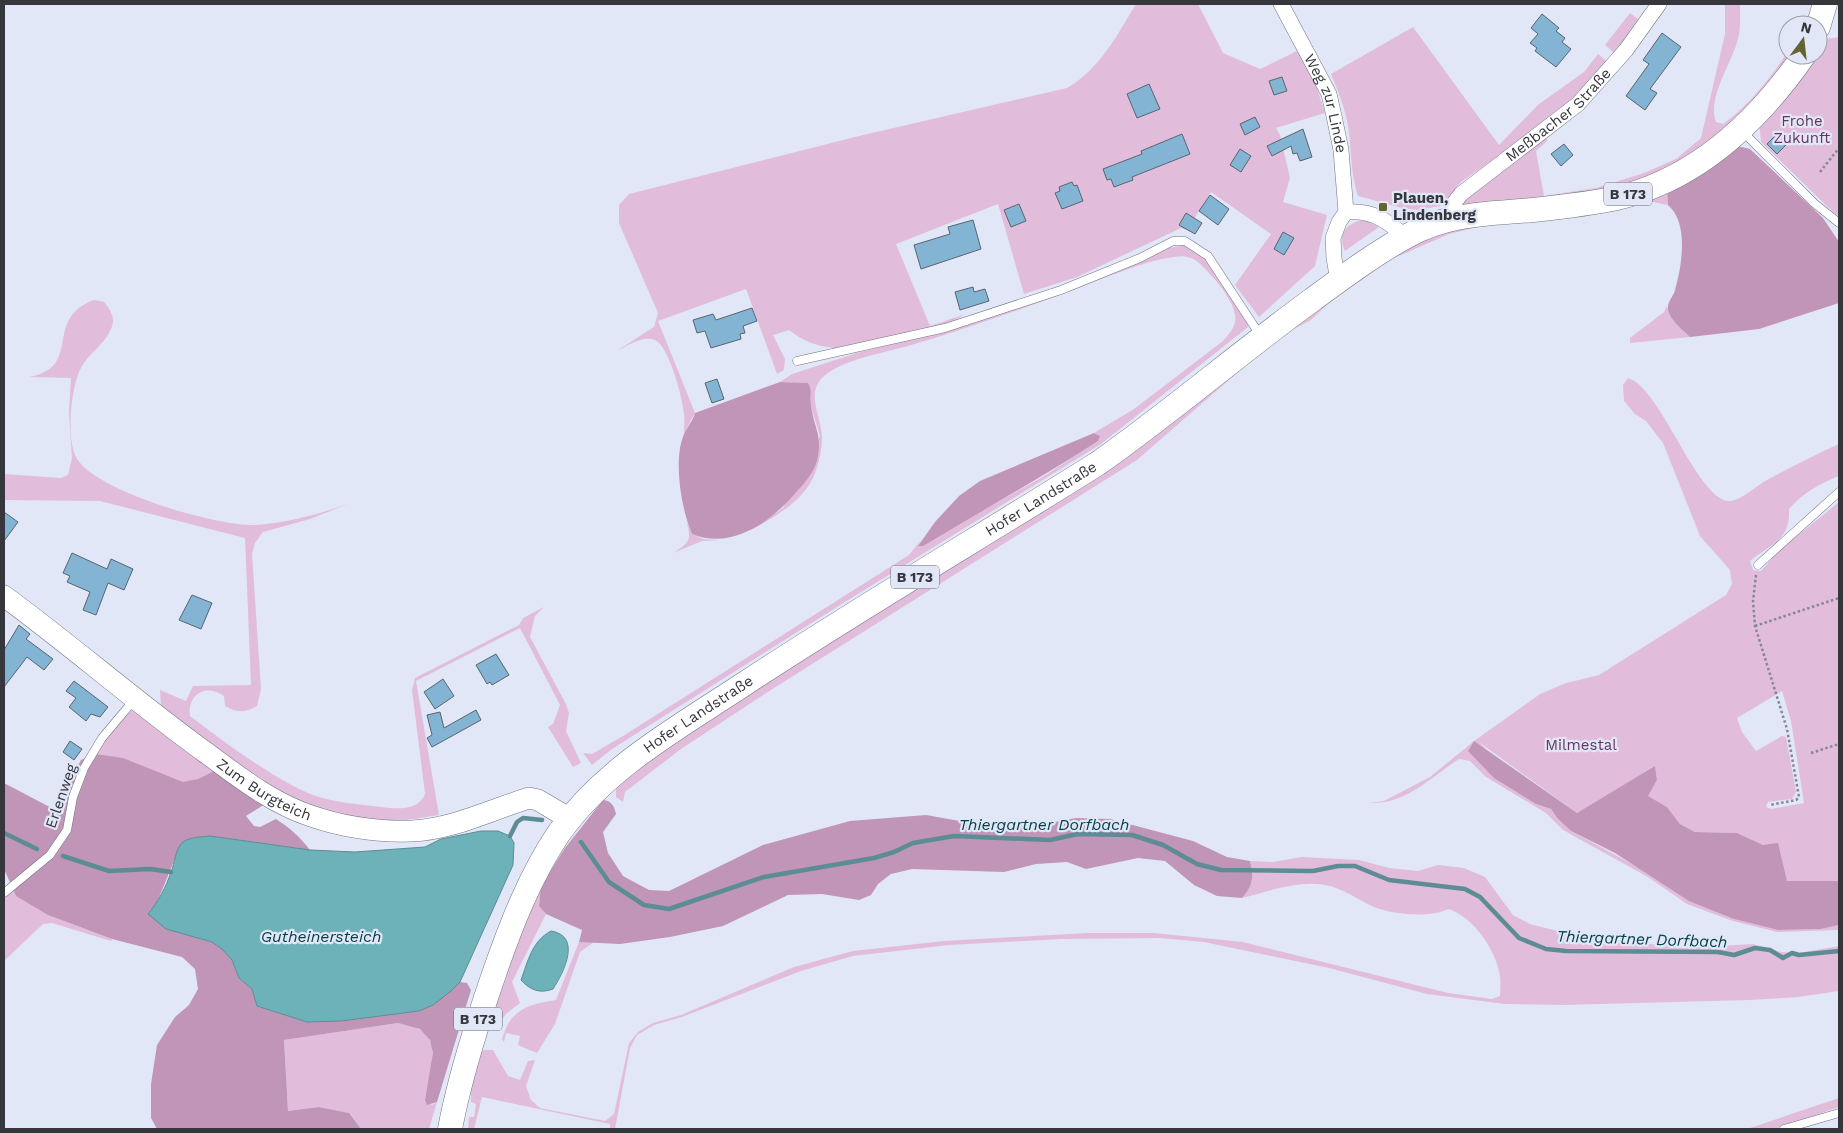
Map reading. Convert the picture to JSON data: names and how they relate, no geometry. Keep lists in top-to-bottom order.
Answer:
{
  "streets": {
    "main road": ["B 173", "Hofer Landstraße"],
    "street": ["Weg zur Linde", "Meßbacher Straße", "Zum Burgteich"],
    "lane": ["Erlenweg"]
  },
  "crossings": [
    ["Meßbacher Straße", "Hofer Landstraße"],
    ["Hofer Landstraße", "Zum Burgteich"],
    ["Zum Burgteich", "Erlenweg"]
  ],
  "water": ["Thiergartner Dorfbach", "Gutheinersteich"],
  "parks": ["Frohe Zukunft", "Milmestal"],
  "places": {
    "transit": ["Plauen, Lindenberg"]
  },
  "north": "top"
}
